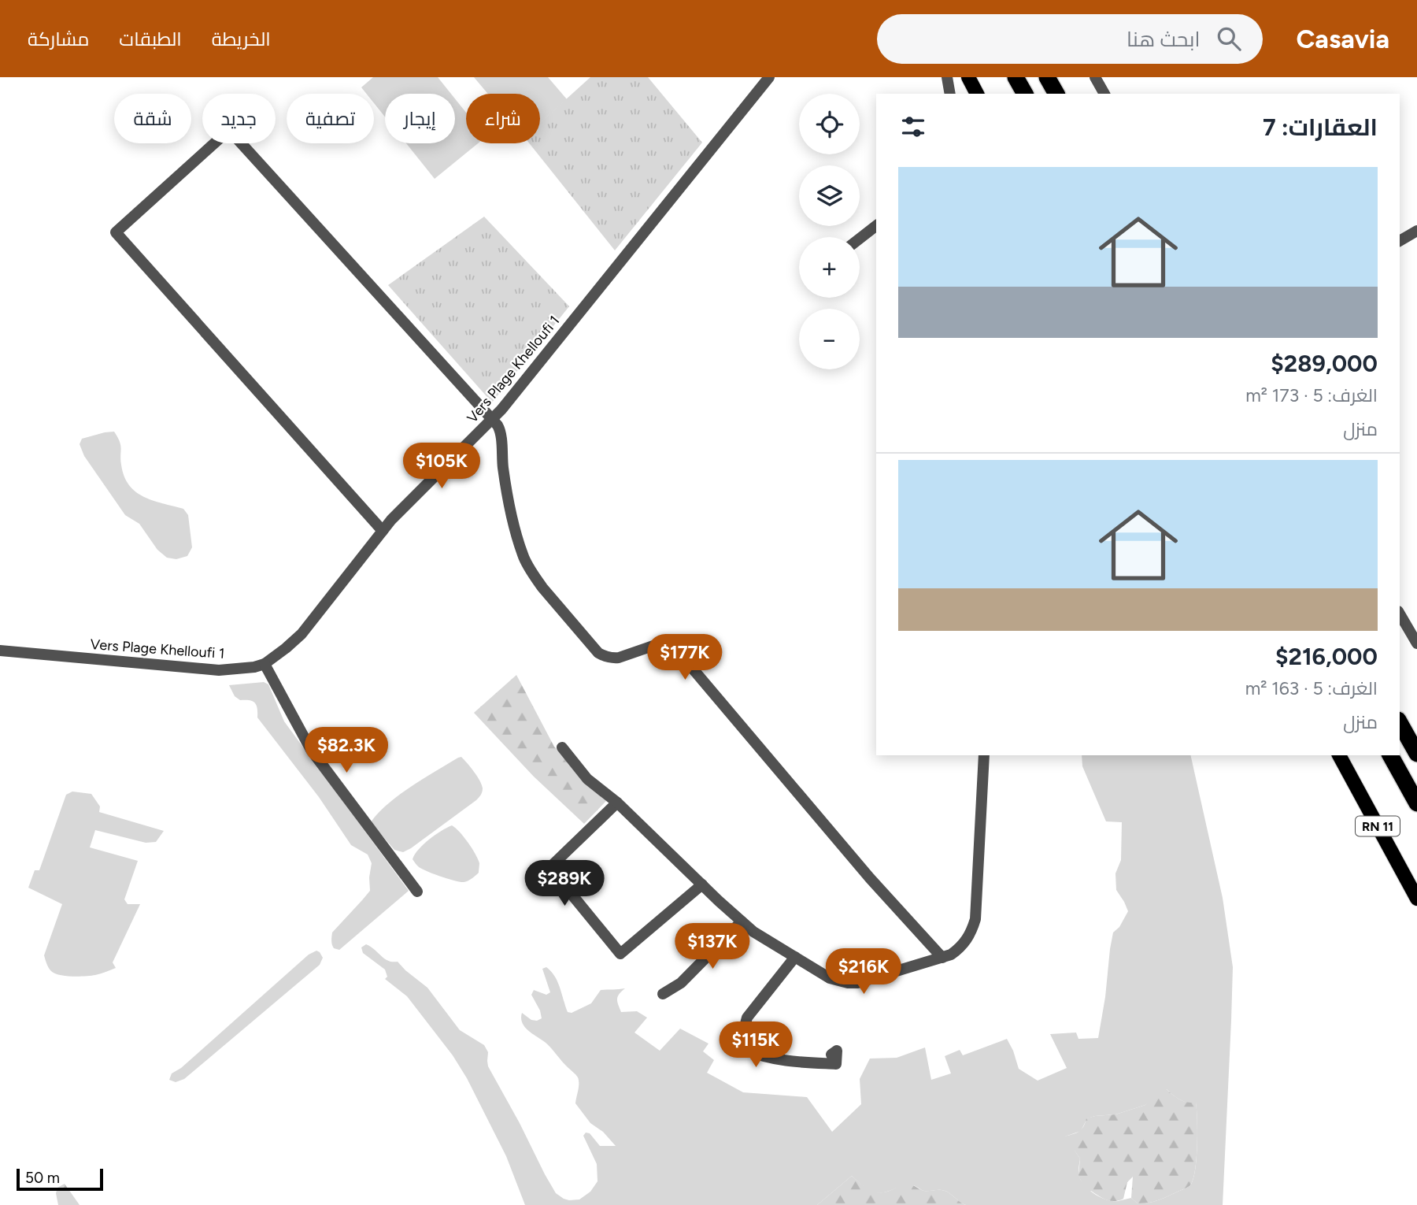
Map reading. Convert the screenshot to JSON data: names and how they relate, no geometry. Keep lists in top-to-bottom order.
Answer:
{
  "streets": {
    "main road": ["RN 11"],
    "street": ["Vers Plage Khelloufi 1"]
  },
  "scale_bar": "50 m",
  "page": {
    "header": "Casavia",
    "search": "ابحث هنا",
    "nav": ["الخريطة", "الطبقات", "مشاركة"],
    "map_buttons": ["+", "−"],
    "chip": [
      "شراء",
      "إيجار",
      "تصفية",
      "جديد",
      "شقة"
    ],
    "heading": "العقارات: 7",
    "list": [
      {
        "name": "$289,000",
        "note": "الغرف: 5 · 173 m² · منزل"
      },
      {
        "name": "$216,000",
        "note": "الغرف: 5 · 163 m² · منزل"
      }
    ],
    "price": [
      "$105K",
      "$177K",
      "$82.3K",
      "$289K",
      "$137K",
      "$216K",
      "$115K"
    ],
    "scale": "50 m"
  }
}
